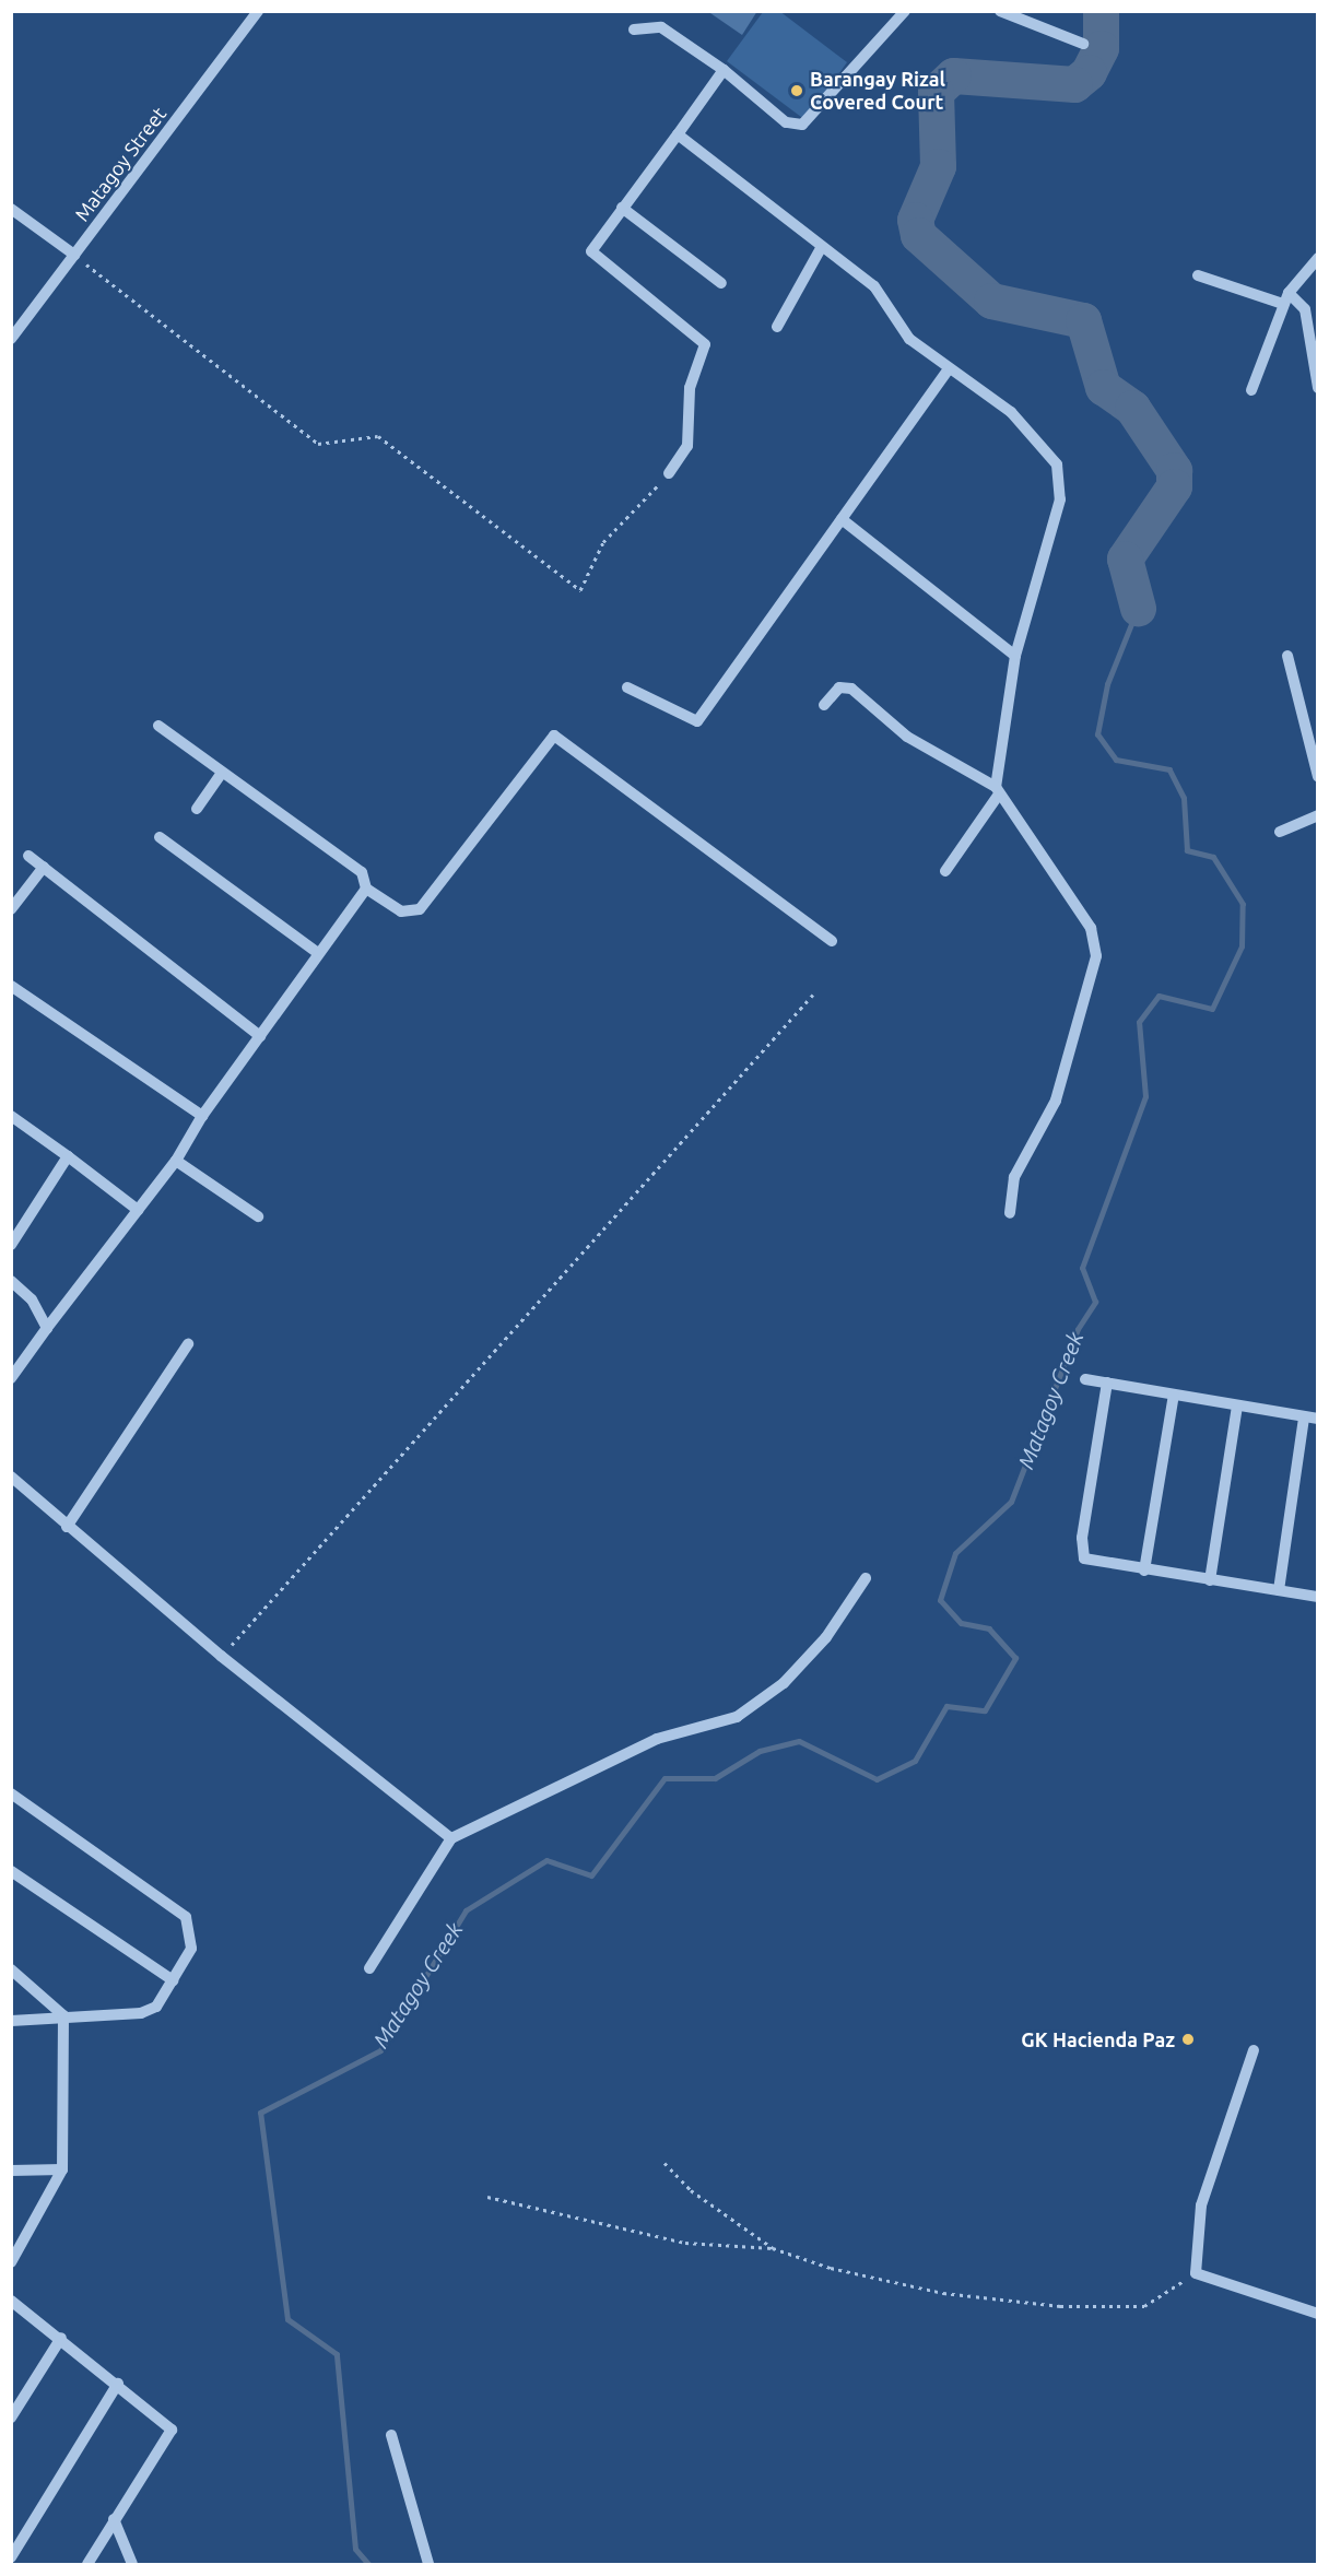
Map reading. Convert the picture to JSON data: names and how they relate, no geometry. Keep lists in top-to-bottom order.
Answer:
{
  "streets": {
    "street": ["Matagoy Street"]
  },
  "water": ["Matagoy Creek"],
  "places": ["Barangay Rizal Covered Court", "GK Hacienda Paz"]
}
